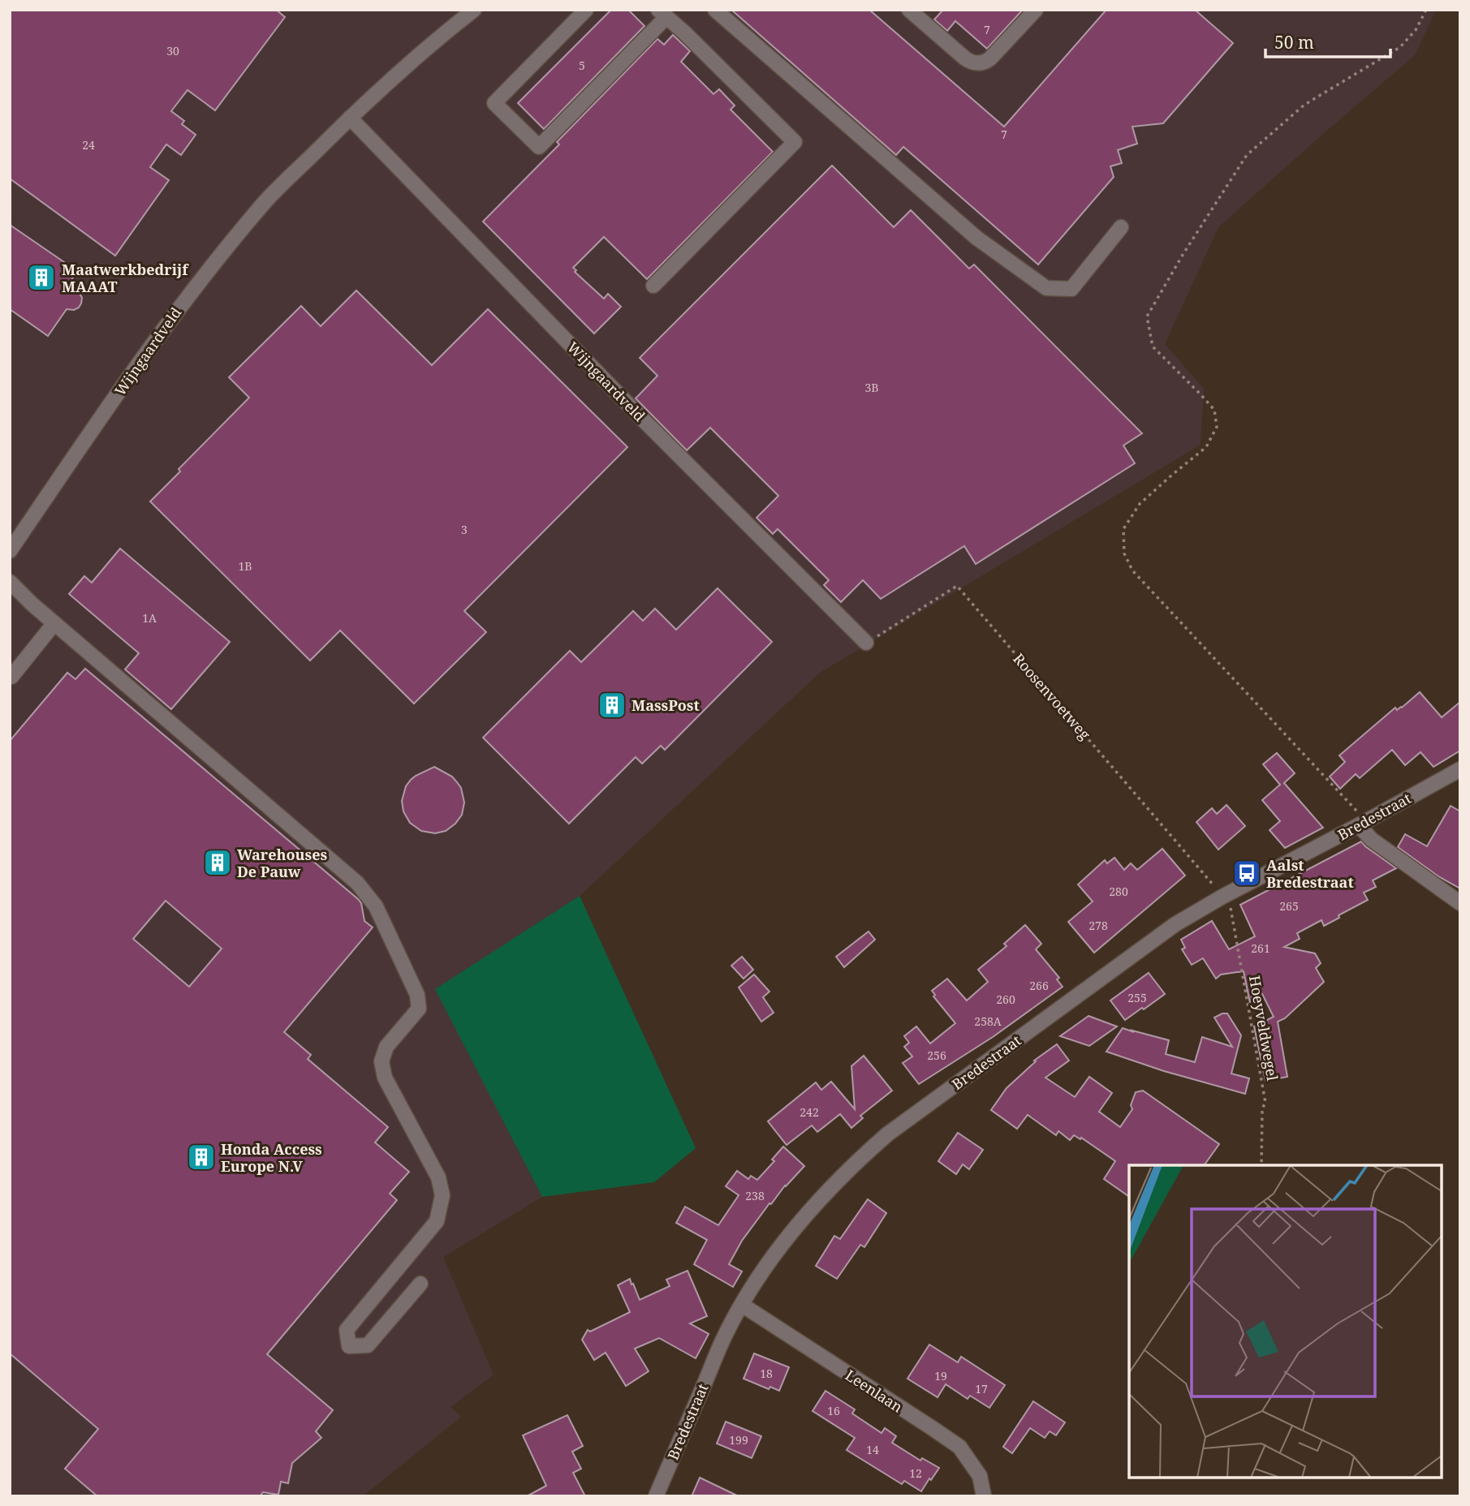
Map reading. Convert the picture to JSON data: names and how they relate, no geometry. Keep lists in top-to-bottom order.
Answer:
{
  "streets": {
    "street": ["Wijngaardveld", "Bredestraat", "Leenlaan"],
    "path": ["Roosenvoetweg", "Hoeyveldwegel"]
  },
  "crossings": [
    ["Wijngaardveld", "Roosenvoetweg"],
    ["Roosenvoetweg", "Bredestraat"],
    ["Roosenvoetweg", "Hoeyveldwegel"],
    ["Bredestraat", "Hoeyveldwegel"],
    ["Bredestraat", "Leenlaan"]
  ],
  "places": {
    "building": [
      "Maatwerkbedrijf MAAAT",
      "MassPost",
      "Warehouses De Pauw",
      "Honda Access Europe N.V"
    ],
    "bus stop": ["Aalst Bredestraat"]
  },
  "house_numbers": [
    "7",
    "30",
    "5",
    "7",
    "24",
    "3B",
    "3",
    "1B",
    "1A",
    "280",
    "265",
    "278",
    "261",
    "266",
    "255",
    "260",
    "258A",
    "256",
    "242",
    "238",
    "18",
    "19",
    "17",
    "16",
    "199",
    "14",
    "12"
  ],
  "scale_bar": "50 m"
}
